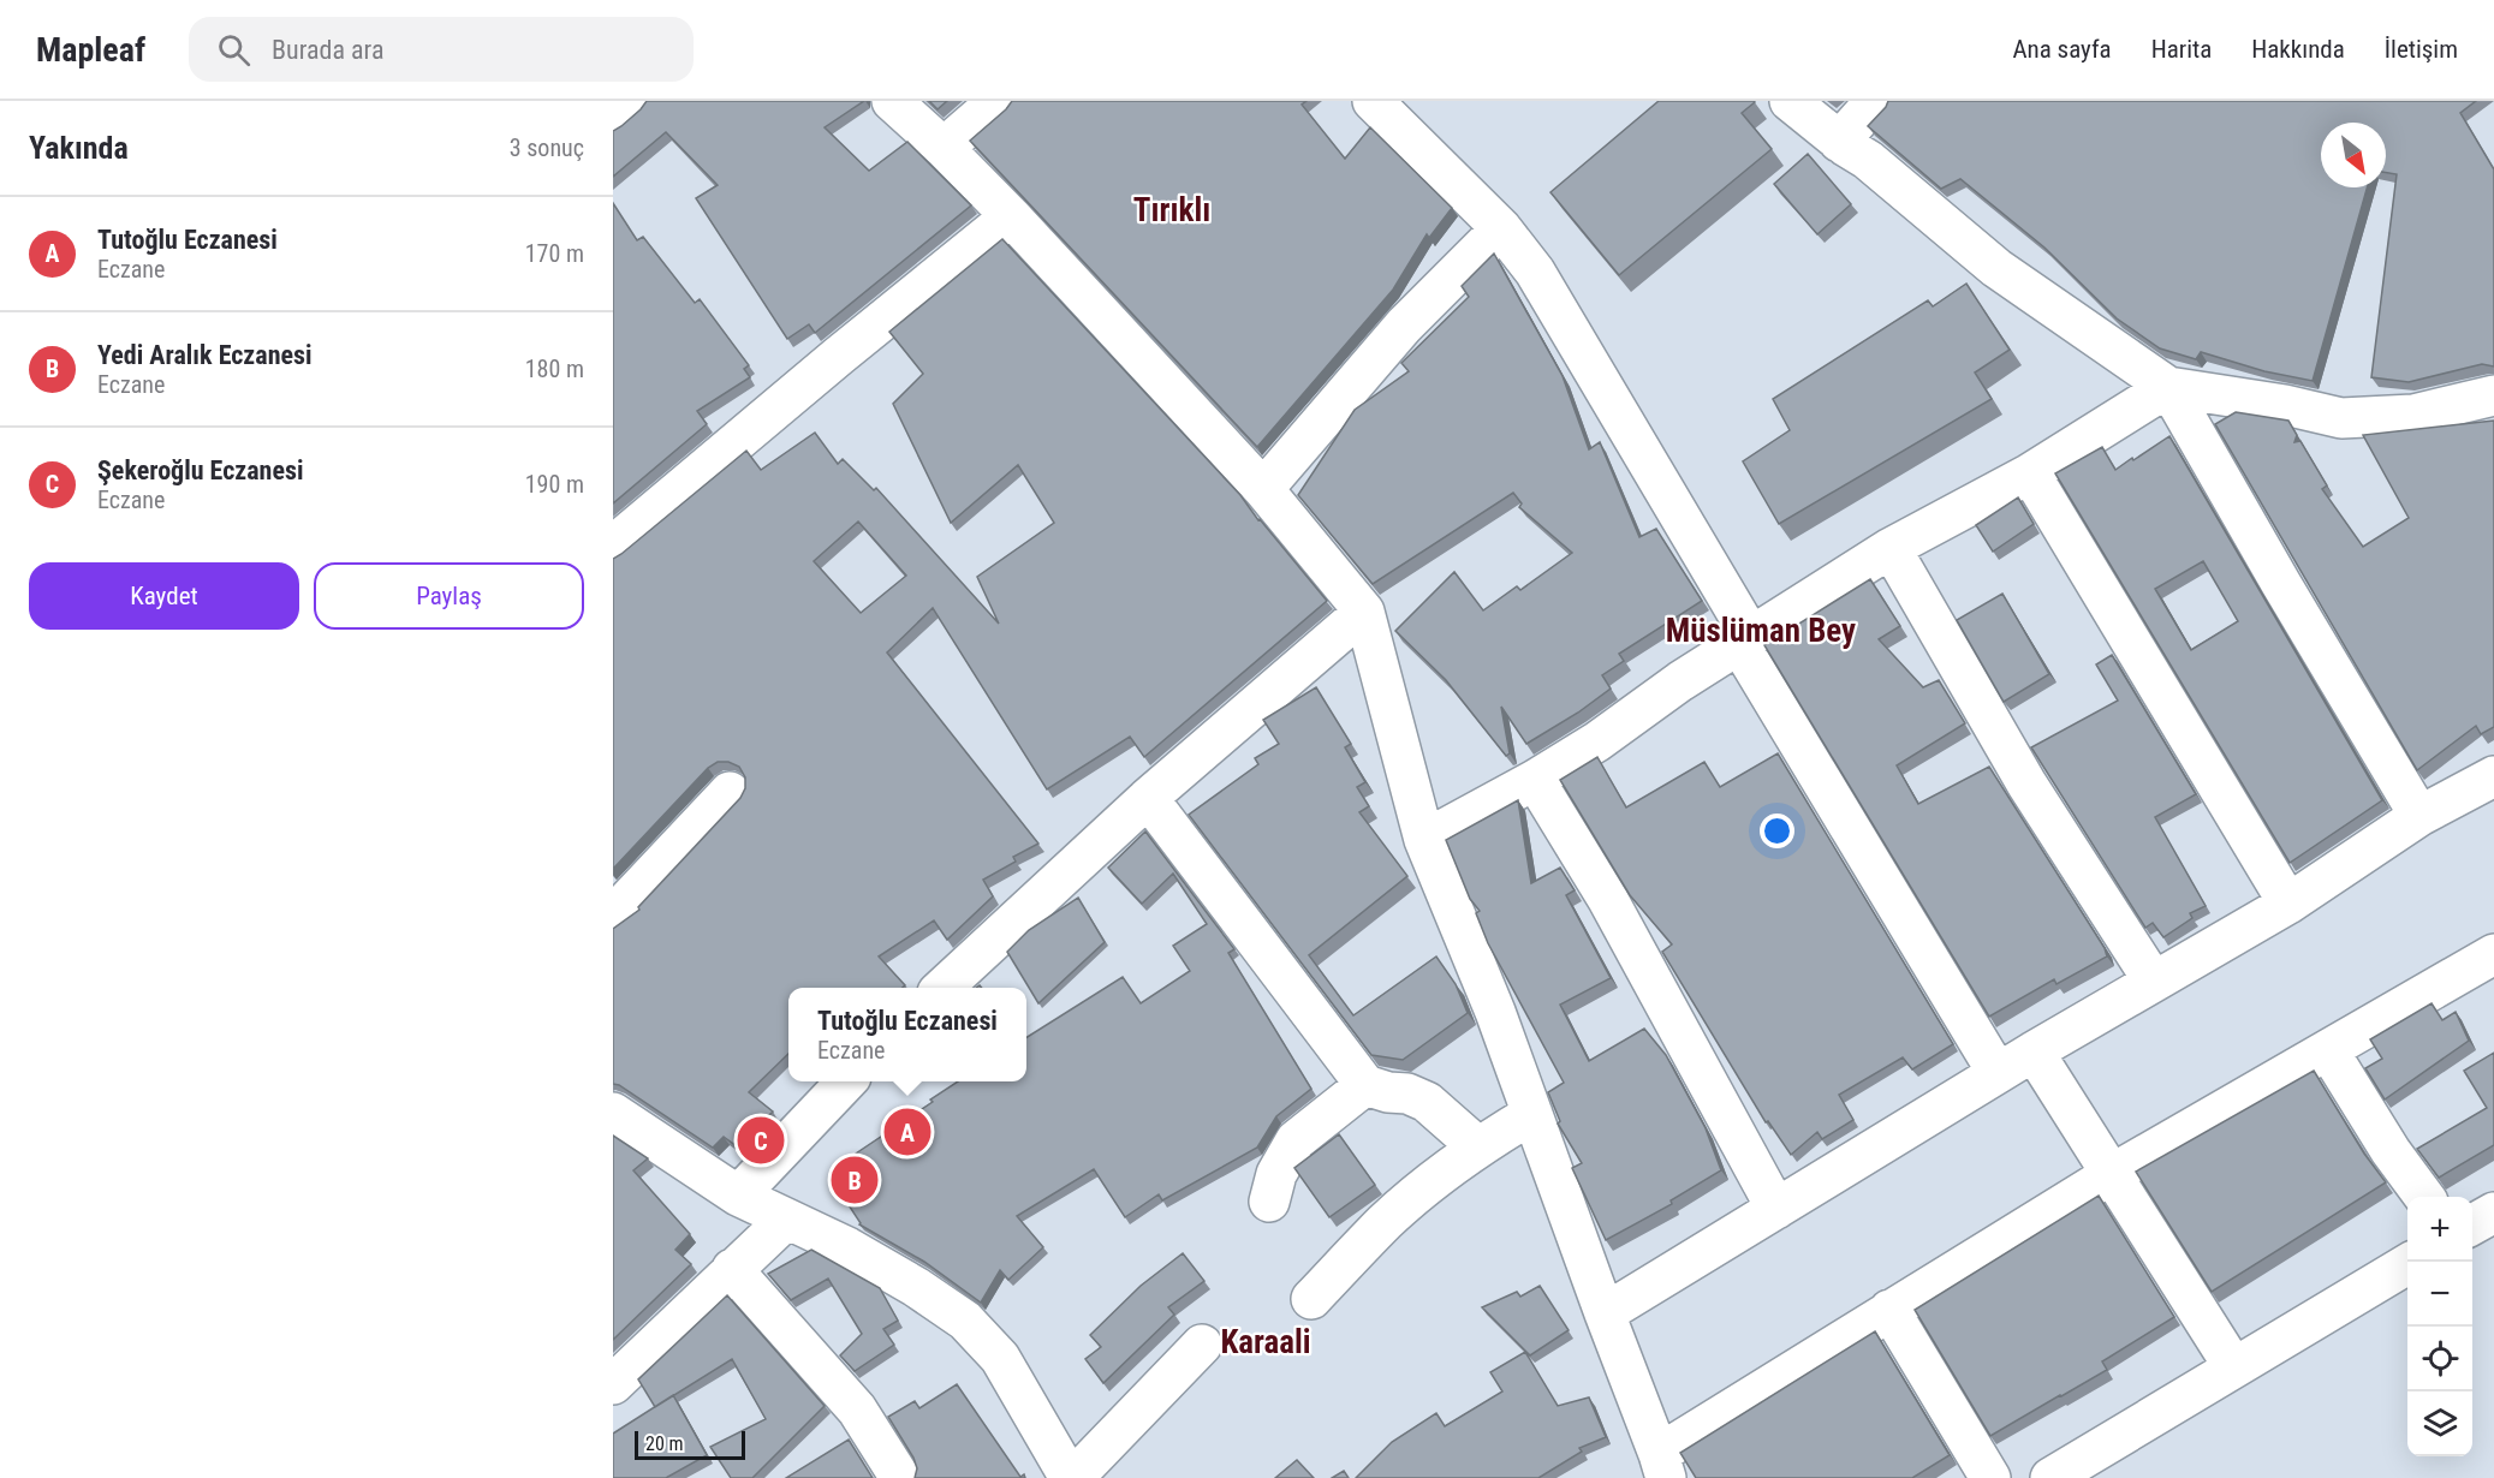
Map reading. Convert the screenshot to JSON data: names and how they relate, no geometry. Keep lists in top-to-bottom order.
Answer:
{
  "districts": ["Tırıklı", "Müslüman Bey", "Karaali"],
  "scale_bar": "20 m",
  "north": "bottom right",
  "page": {
    "header": "Mapleaf",
    "search": "Burada ara",
    "nav": [
      "Ana sayfa",
      "Harita",
      "Hakkında",
      "İletişim"
    ],
    "heading": ["Yakında", "3 sonuç"],
    "list": [
      {
        "mark": "A",
        "name": "Tutoğlu Eczanesi",
        "note": "Eczane",
        "value": "170 m"
      },
      {
        "mark": "B",
        "name": "Yedi Aralık Eczanesi",
        "note": "Eczane",
        "value": "180 m"
      },
      {
        "mark": "C",
        "name": "Şekeroğlu Eczanesi",
        "note": "Eczane",
        "value": "190 m"
      }
    ],
    "buttons": ["Kaydet", "Paylaş"],
    "popup": ["Tutoğlu Eczanesi", "Eczane"],
    "pins": ["A", "C", "B"],
    "map_buttons": ["+", "−"],
    "scale": "20 m"
  }
}
